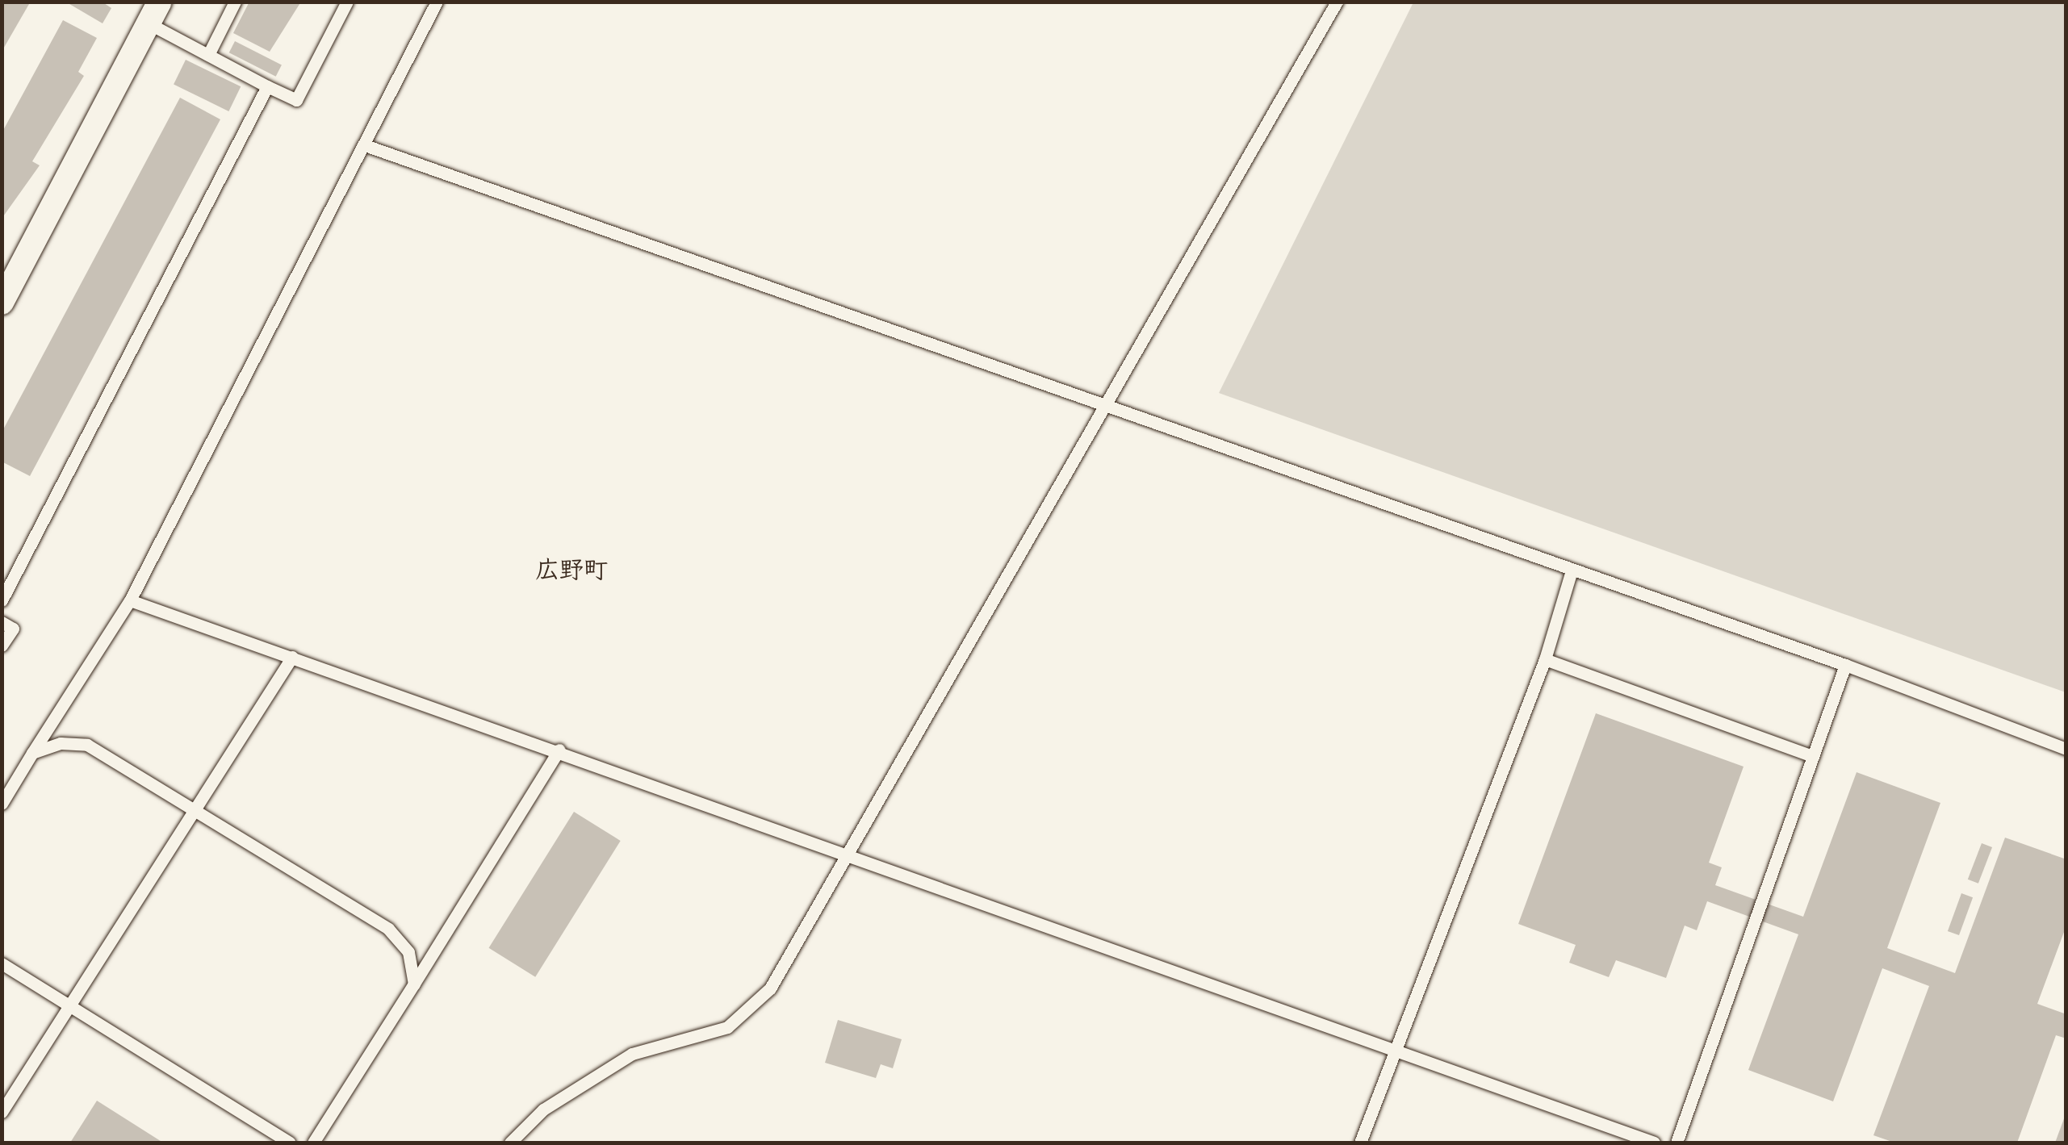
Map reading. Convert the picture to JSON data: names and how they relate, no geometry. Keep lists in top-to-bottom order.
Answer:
{
  "districts": ["広野町"]
}
